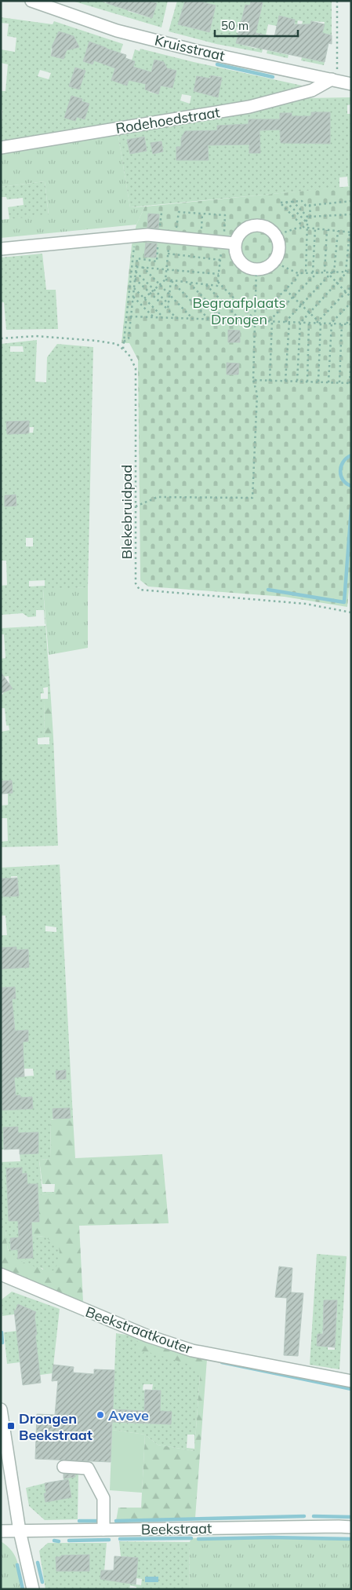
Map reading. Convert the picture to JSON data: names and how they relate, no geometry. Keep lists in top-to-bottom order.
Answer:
{
  "streets": {
    "street": [
      "Kruisstraat",
      "Rodehoedstraat",
      "Beekstraatkouter",
      "Beekstraat"
    ],
    "path": ["Blekebruidpad"]
  },
  "crossings": [
    ["Kruisstraat", "Rodehoedstraat"]
  ],
  "parks": ["Begraafplaats Drongen"],
  "places": {
    "other": ["Aveve"],
    "transit": ["Drongen Beekstraat"]
  },
  "scale_bar": "50 m"
}
